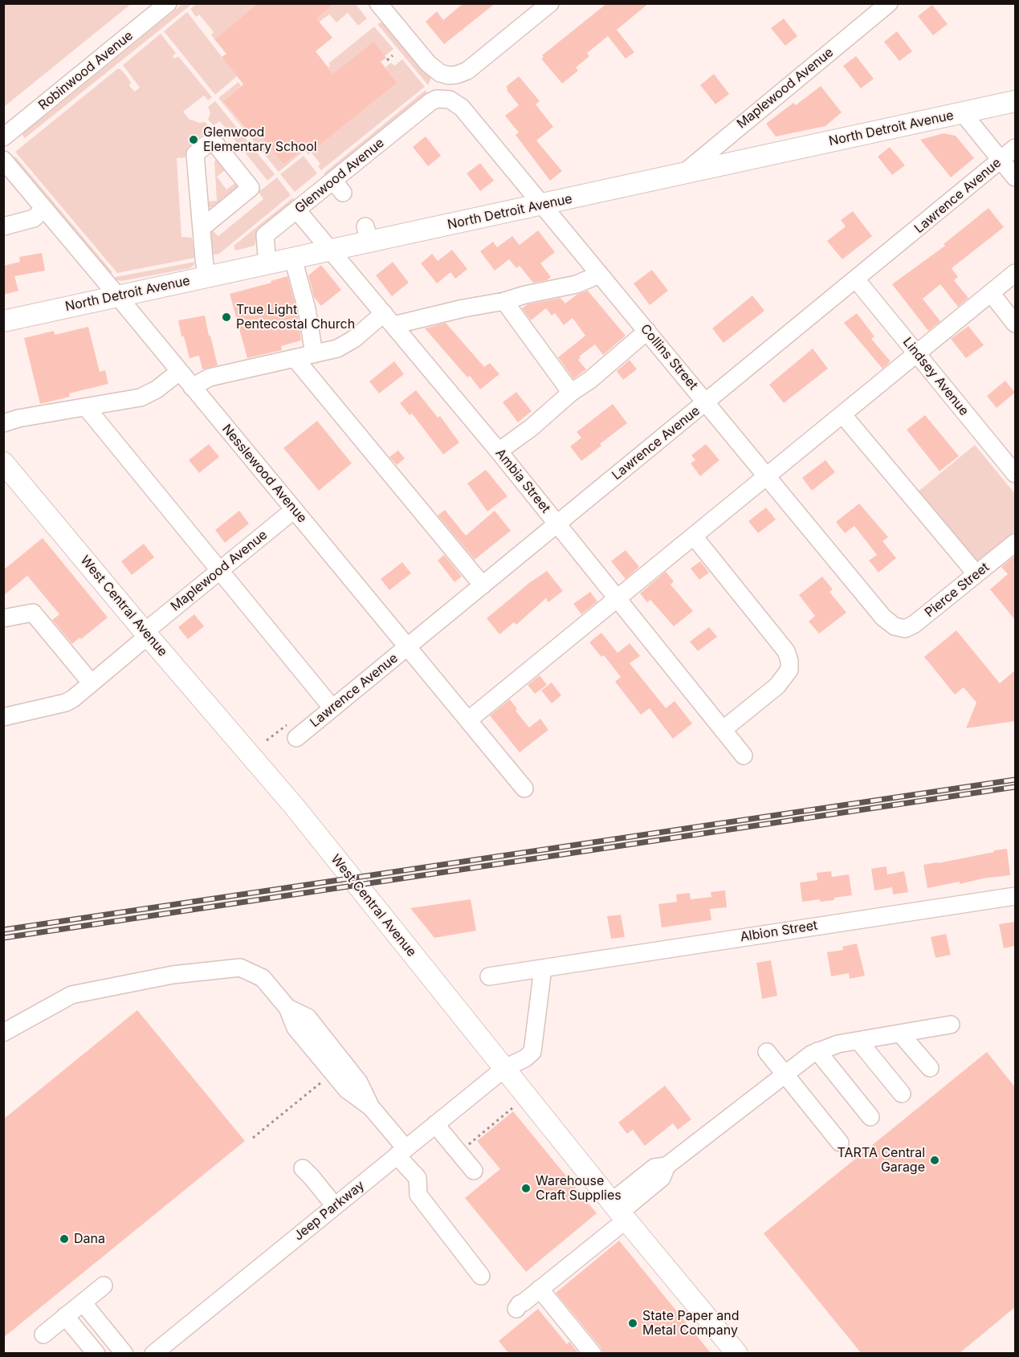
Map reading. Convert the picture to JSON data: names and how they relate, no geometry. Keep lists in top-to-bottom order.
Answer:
{
  "streets": {
    "main road": ["North Detroit Avenue", "West Central Avenue"],
    "street": [
      "Robinwood Avenue",
      "Maplewood Avenue",
      "Glenwood Avenue",
      "Lawrence Avenue",
      "Collins Street",
      "Lindsey Avenue",
      "Nesslewood Avenue",
      "Ambia Street",
      "Pierce Street",
      "Albion Street",
      "Jeep Parkway"
    ]
  },
  "crossings": [
    ["Maplewood Avenue", "North Detroit Avenue"],
    ["Maplewood Avenue", "Nesslewood Avenue"],
    ["Maplewood Avenue", "West Central Avenue"],
    ["North Detroit Avenue", "Glenwood Avenue"],
    ["North Detroit Avenue", "Collins Street"],
    ["North Detroit Avenue", "Nesslewood Avenue"],
    ["North Detroit Avenue", "Ambia Street"],
    ["Glenwood Avenue", "Collins Street"],
    ["Glenwood Avenue", "Ambia Street"],
    ["Lawrence Avenue", "Collins Street"],
    ["Lawrence Avenue", "Lindsey Avenue"],
    ["Lawrence Avenue", "Nesslewood Avenue"],
    ["Lawrence Avenue", "Ambia Street"],
    ["Collins Street", "Pierce Street"],
    ["West Central Avenue", "Jeep Parkway"]
  ],
  "places": [
    "Glenwood Elementary School",
    "True Light Pentecostal Church",
    "TARTA Central Garage",
    "Warehouse Craft Supplies",
    "Dana",
    "State Paper and Metal Company"
  ]
}
